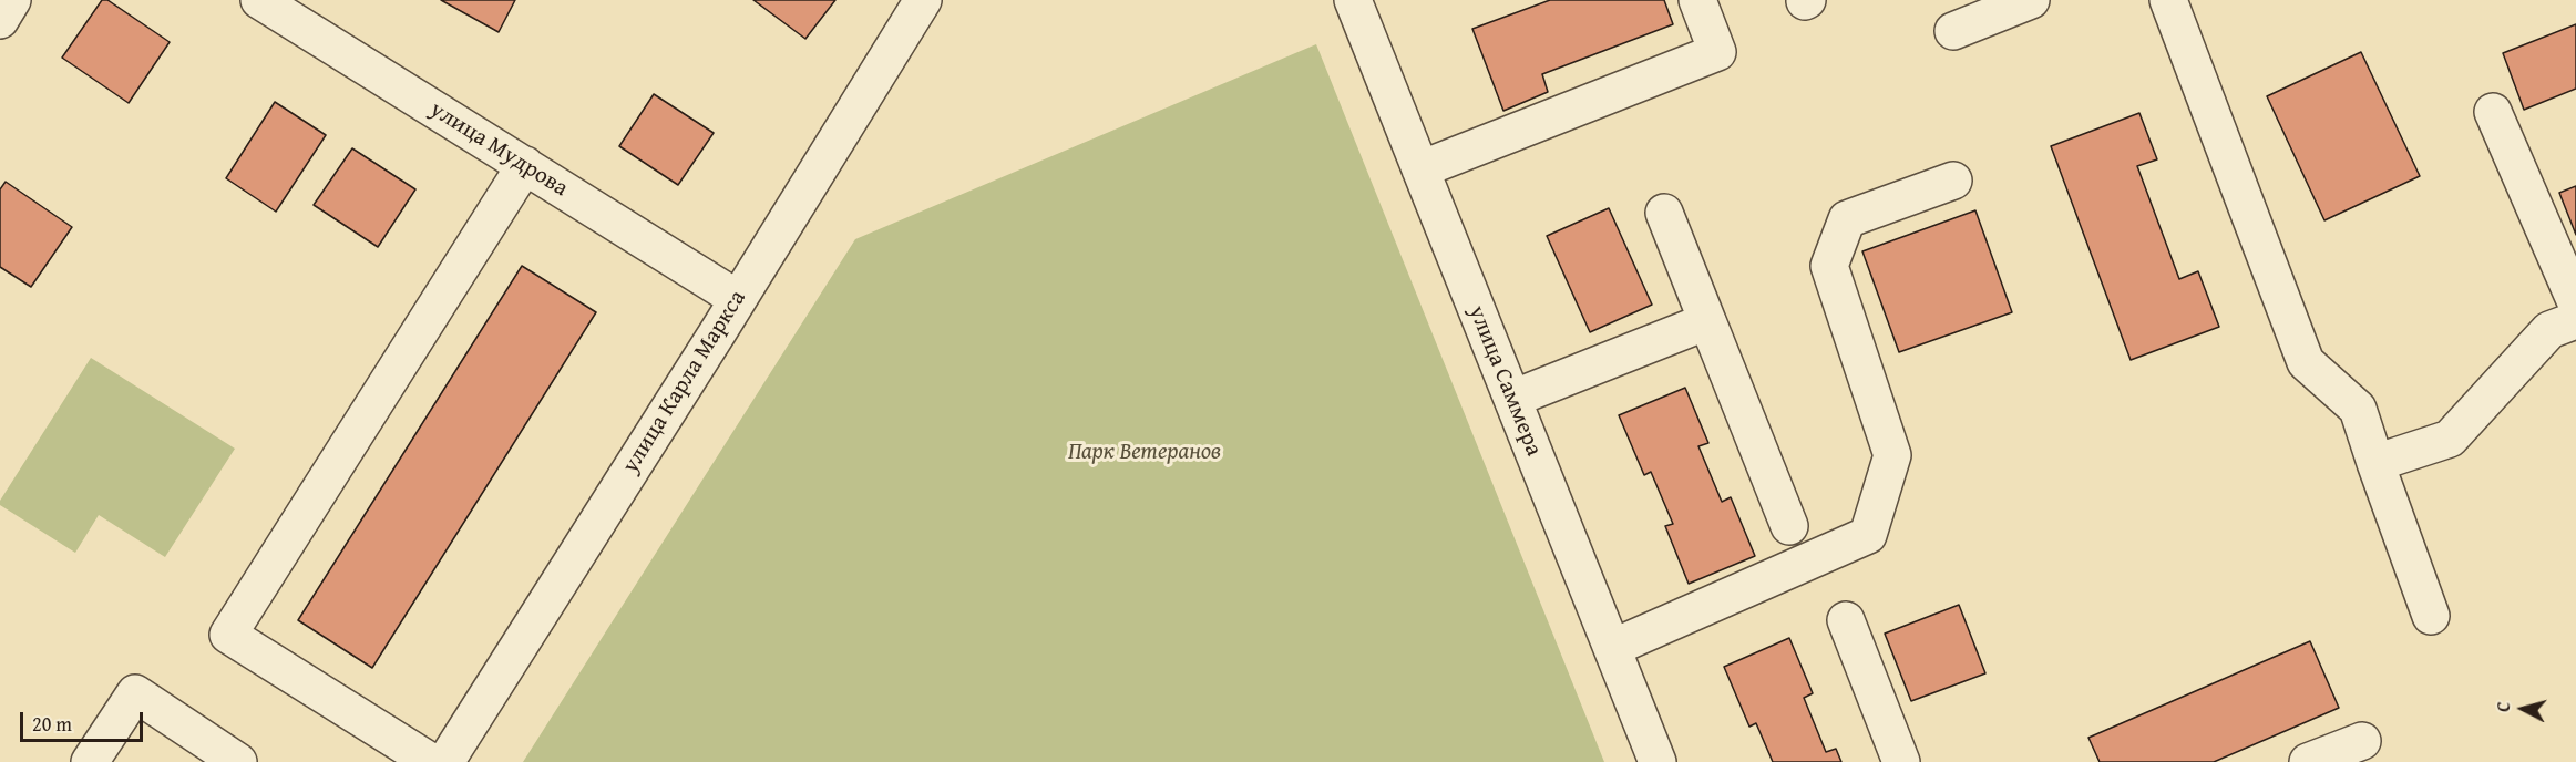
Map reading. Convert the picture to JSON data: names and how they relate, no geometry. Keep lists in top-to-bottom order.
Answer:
{
  "streets": {
    "street": ["улица Мудрова", "улица Саммера", "улица Карла Маркса"]
  },
  "crossings": [
    ["улица Мудрова", "улица Карла Маркса"]
  ],
  "parks": ["Парк Ветеранов"],
  "scale_bar": "20 m",
  "north": "left"
}
